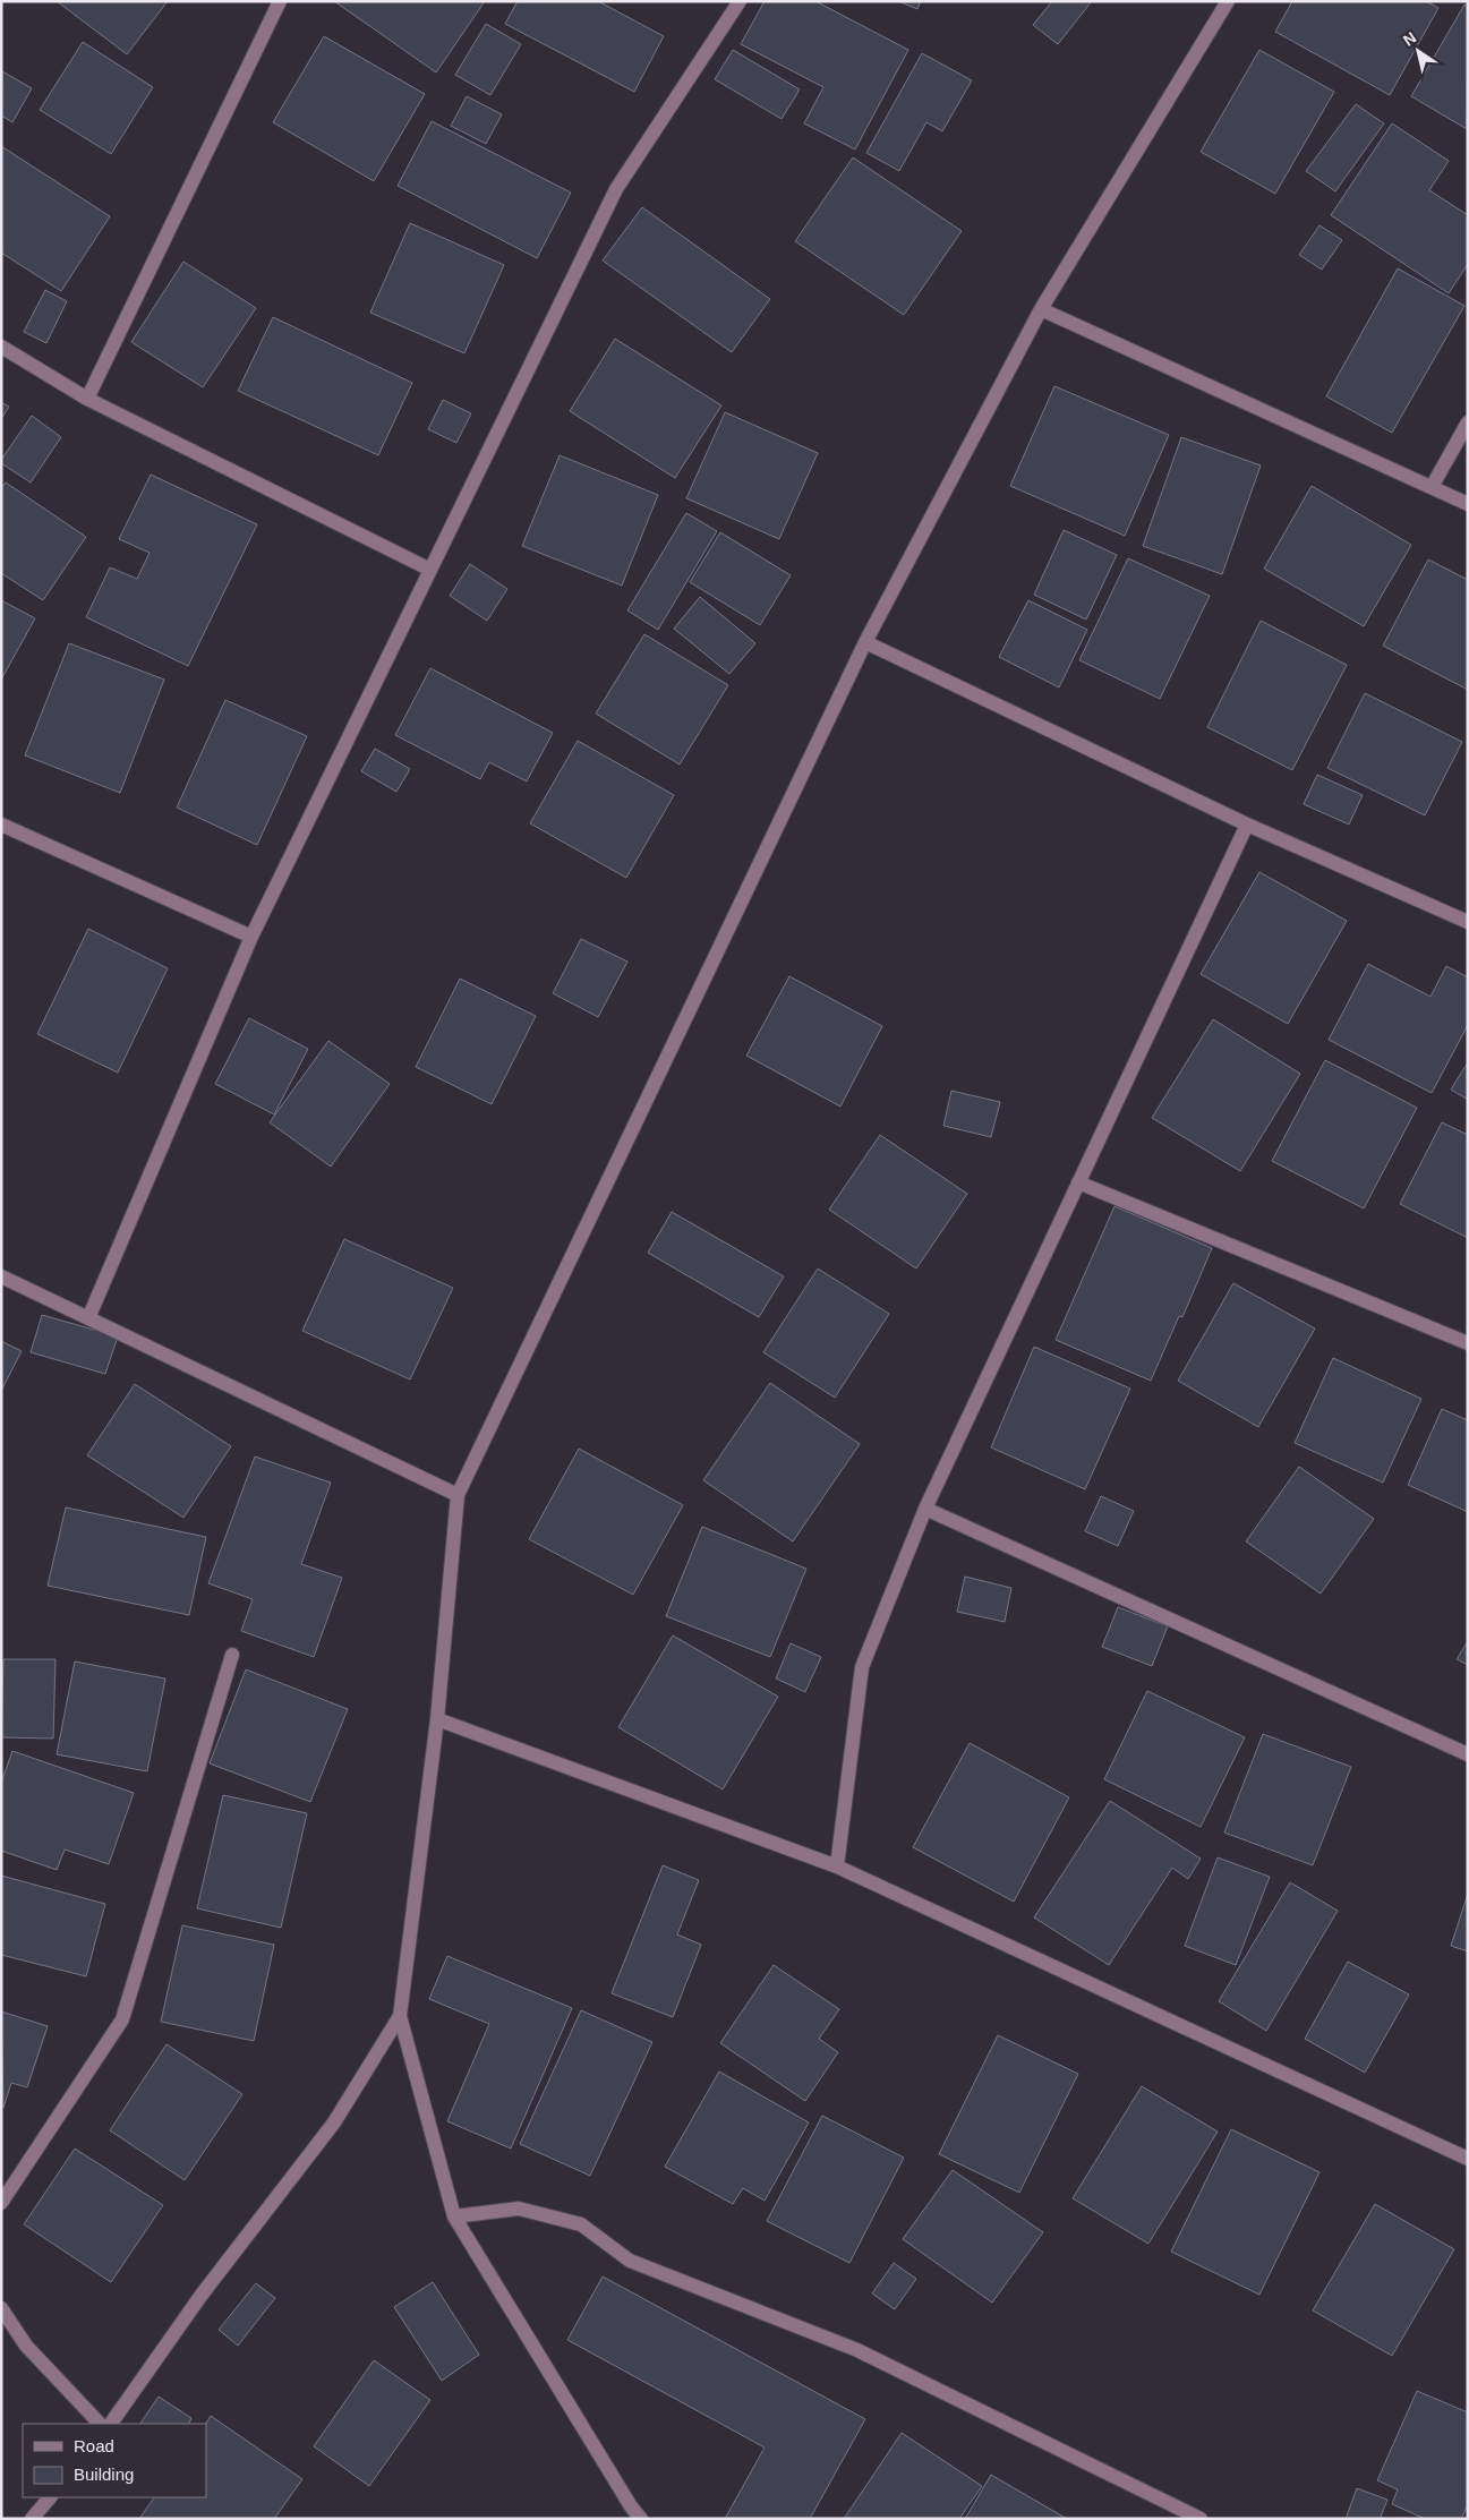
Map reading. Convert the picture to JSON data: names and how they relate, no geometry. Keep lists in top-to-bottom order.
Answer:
{
  "legend": ["Road", "Building"],
  "north": "top left"
}
